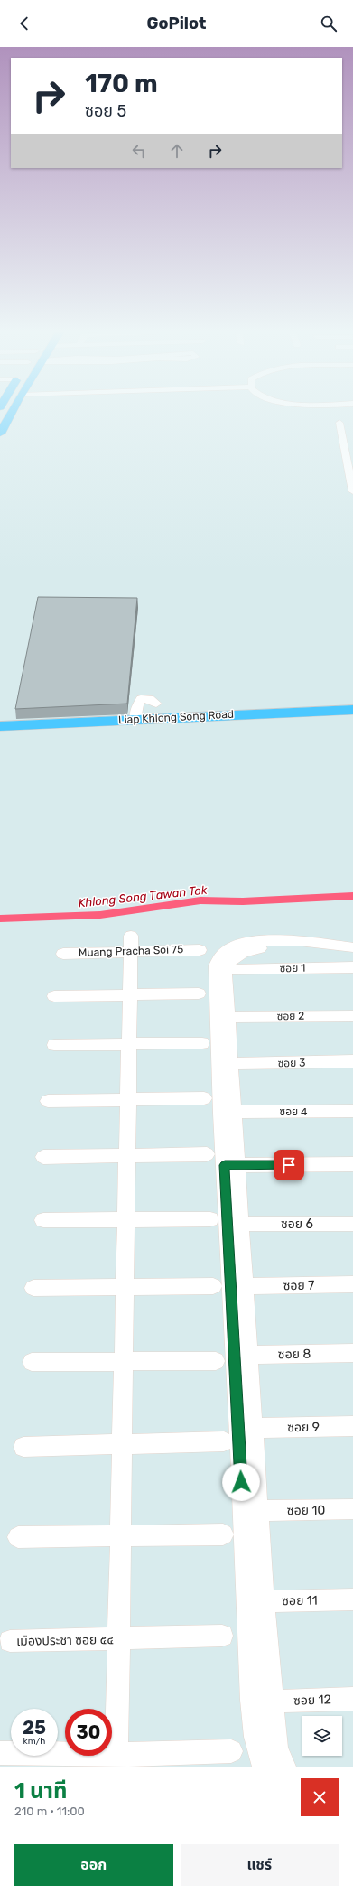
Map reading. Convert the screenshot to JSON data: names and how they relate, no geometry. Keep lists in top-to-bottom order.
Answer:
{
  "streets": {
    "main road": ["Liap Khlong Song Road"],
    "street": [
      "Muang Pracha Soi 75",
      "ซอย 1",
      "ซอย 2",
      "ซอย 3",
      "ซอย 4",
      "ซอย 6",
      "ซอย 7",
      "ซอย 8",
      "ซอย 9",
      "ซอย 10",
      "ซอย 11",
      "เมืองประชา ซอย ๕๔",
      "ซอย 12"
    ]
  },
  "water": ["Khlong Song Tawan Tok"],
  "page": {
    "header": "GoPilot",
    "turn": ["170 m", "ซอย 5"],
    "speed": "25 km/h",
    "limit": "30",
    "heading": ["1 นาที", "210 m · 11:00"],
    "buttons": ["ออก", "แชร์"]
  }
}
